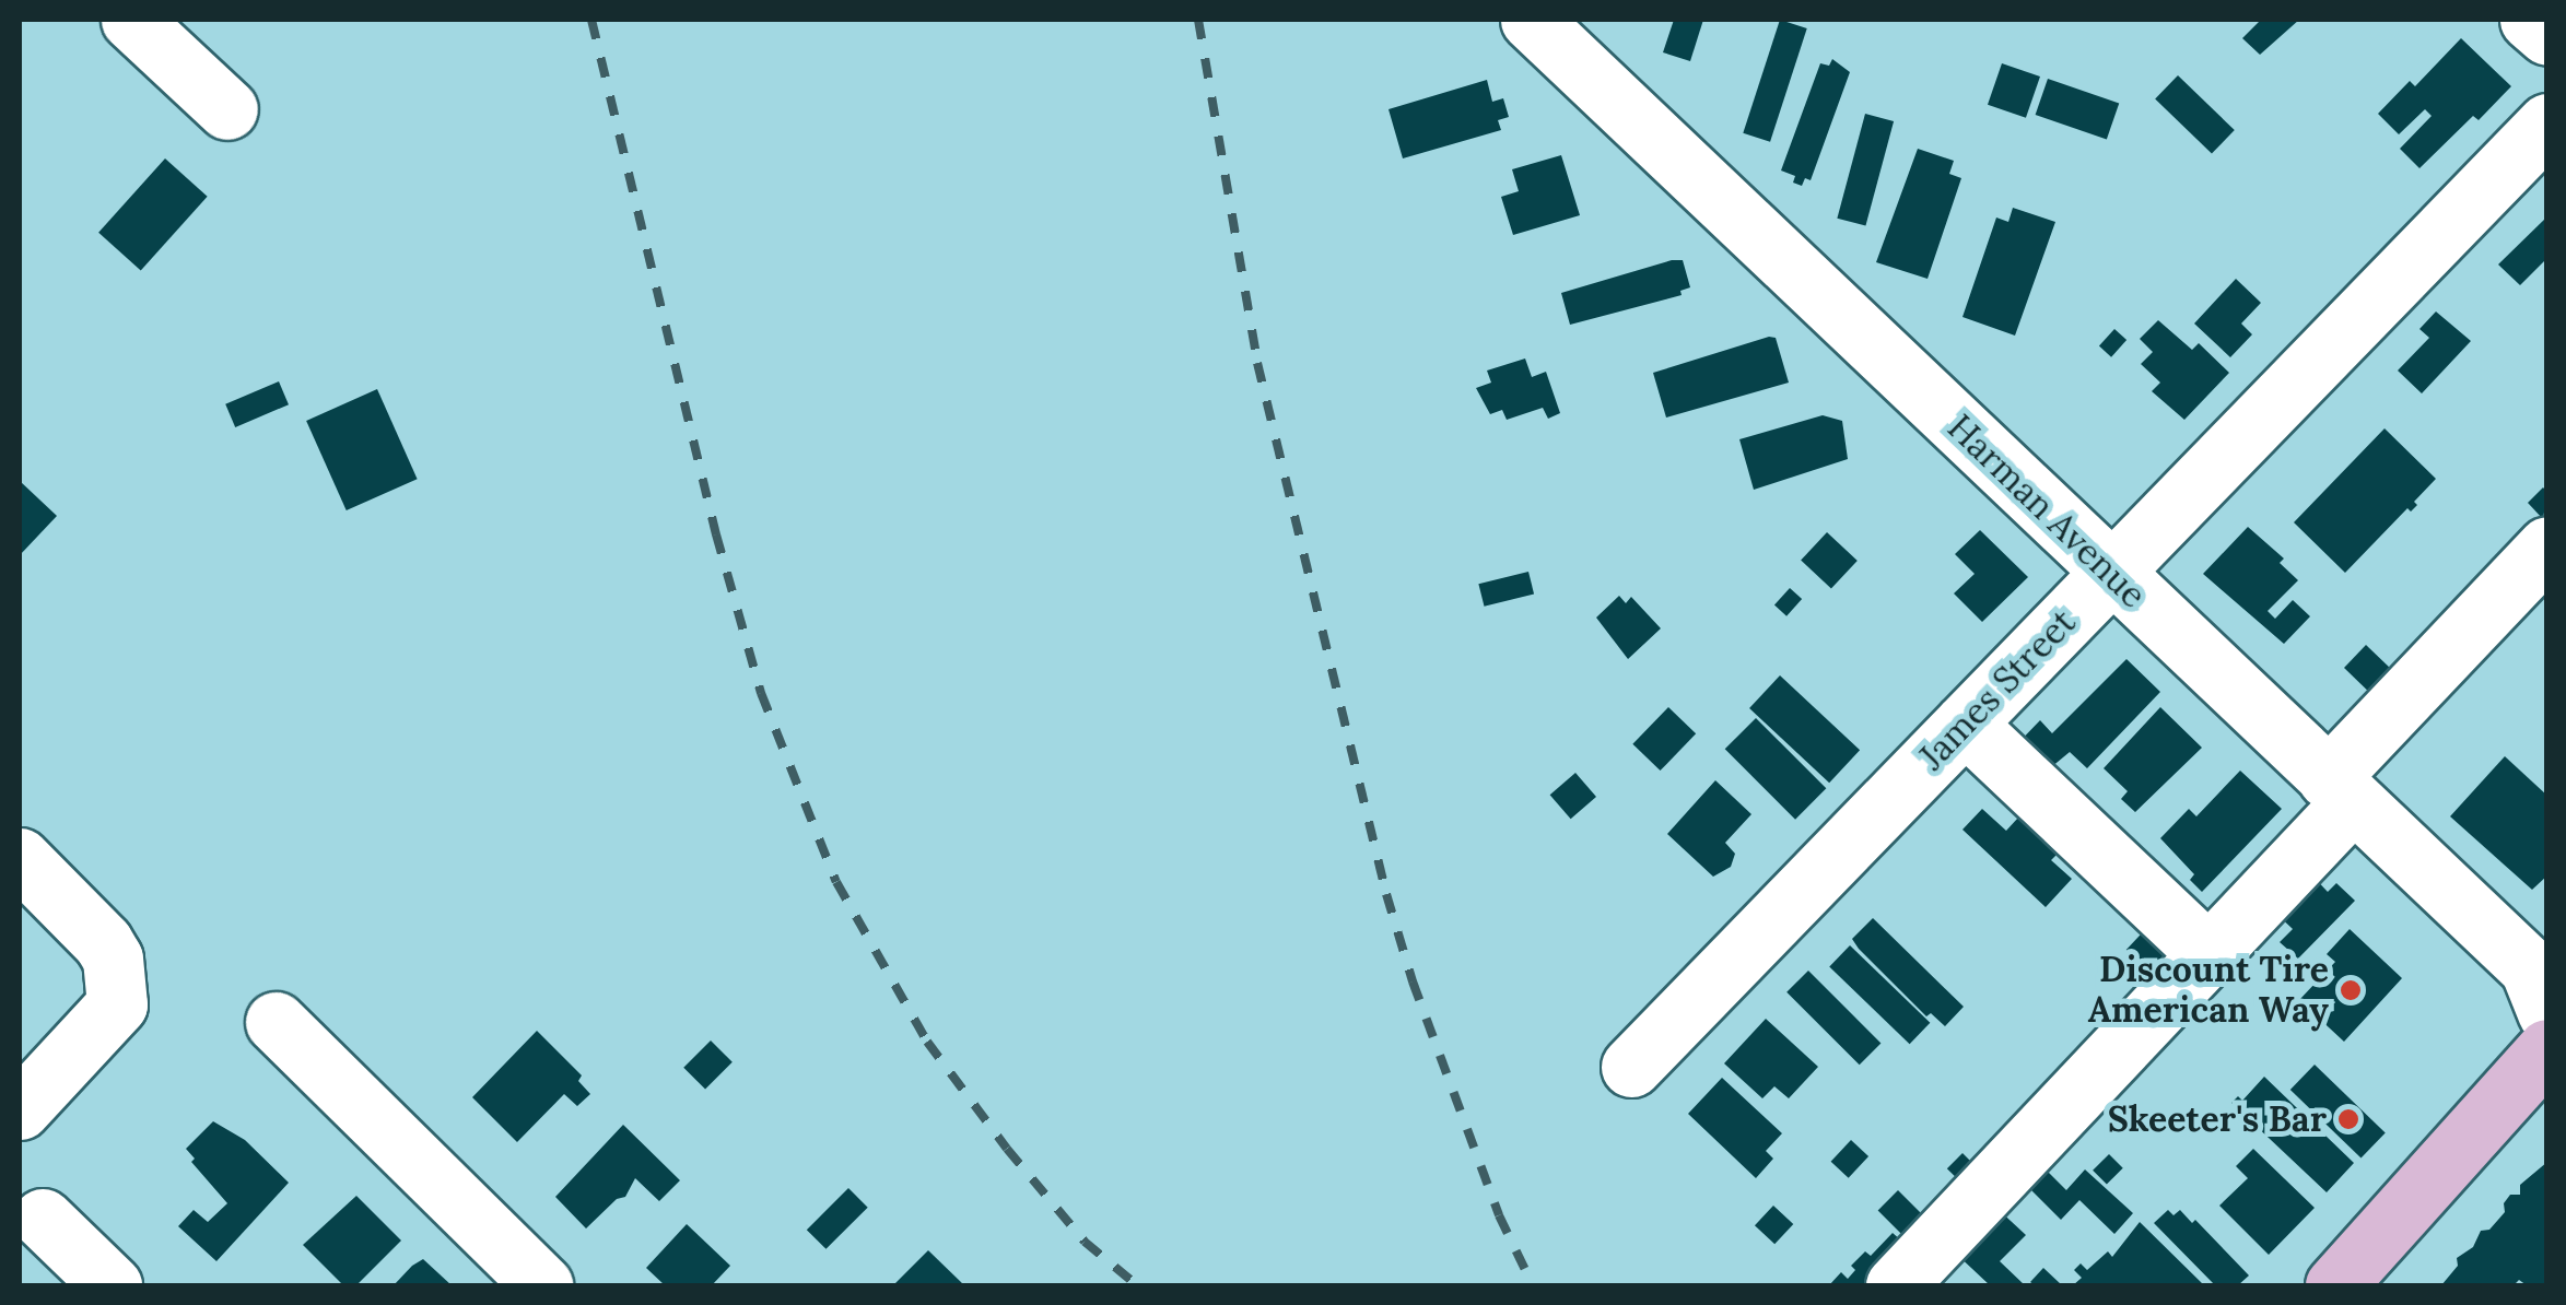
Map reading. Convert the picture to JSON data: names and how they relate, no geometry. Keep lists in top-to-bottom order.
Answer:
{
  "streets": {
    "street": ["Harman Avenue", "James Street"]
  },
  "crossings": [
    ["Harman Avenue", "James Street"]
  ],
  "places": ["Discount Tire American Way", "Skeeter's Bar"]
}
